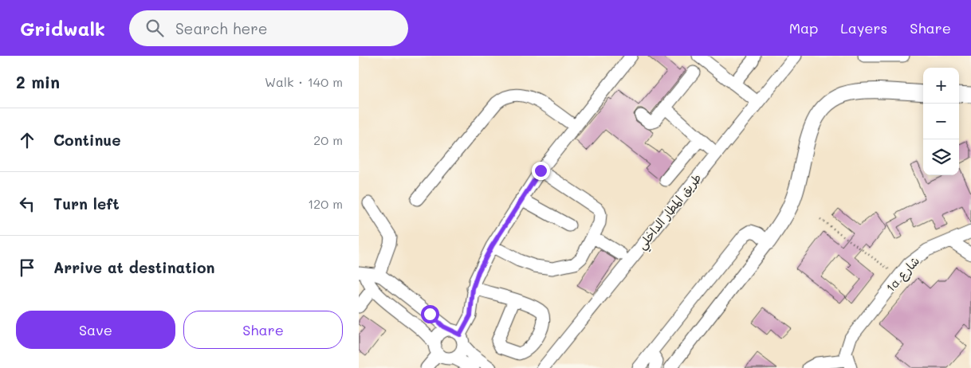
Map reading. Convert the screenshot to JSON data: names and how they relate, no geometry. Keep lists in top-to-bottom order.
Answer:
{
  "streets": {
    "street": ["طريق المطار الداخلي", "1a شارع"]
  },
  "page": {
    "header": "Gridwalk",
    "search": "Search here",
    "nav": ["Map", "Layers", "Share"],
    "heading": ["2 min", "Walk · 140 m"],
    "map_buttons": ["+", "−"],
    "list": [
      ["Continue", "20 m"],
      ["Turn left", "120 m"],
      "Arrive at destination"
    ],
    "buttons": ["Save", "Share"]
  }
}
